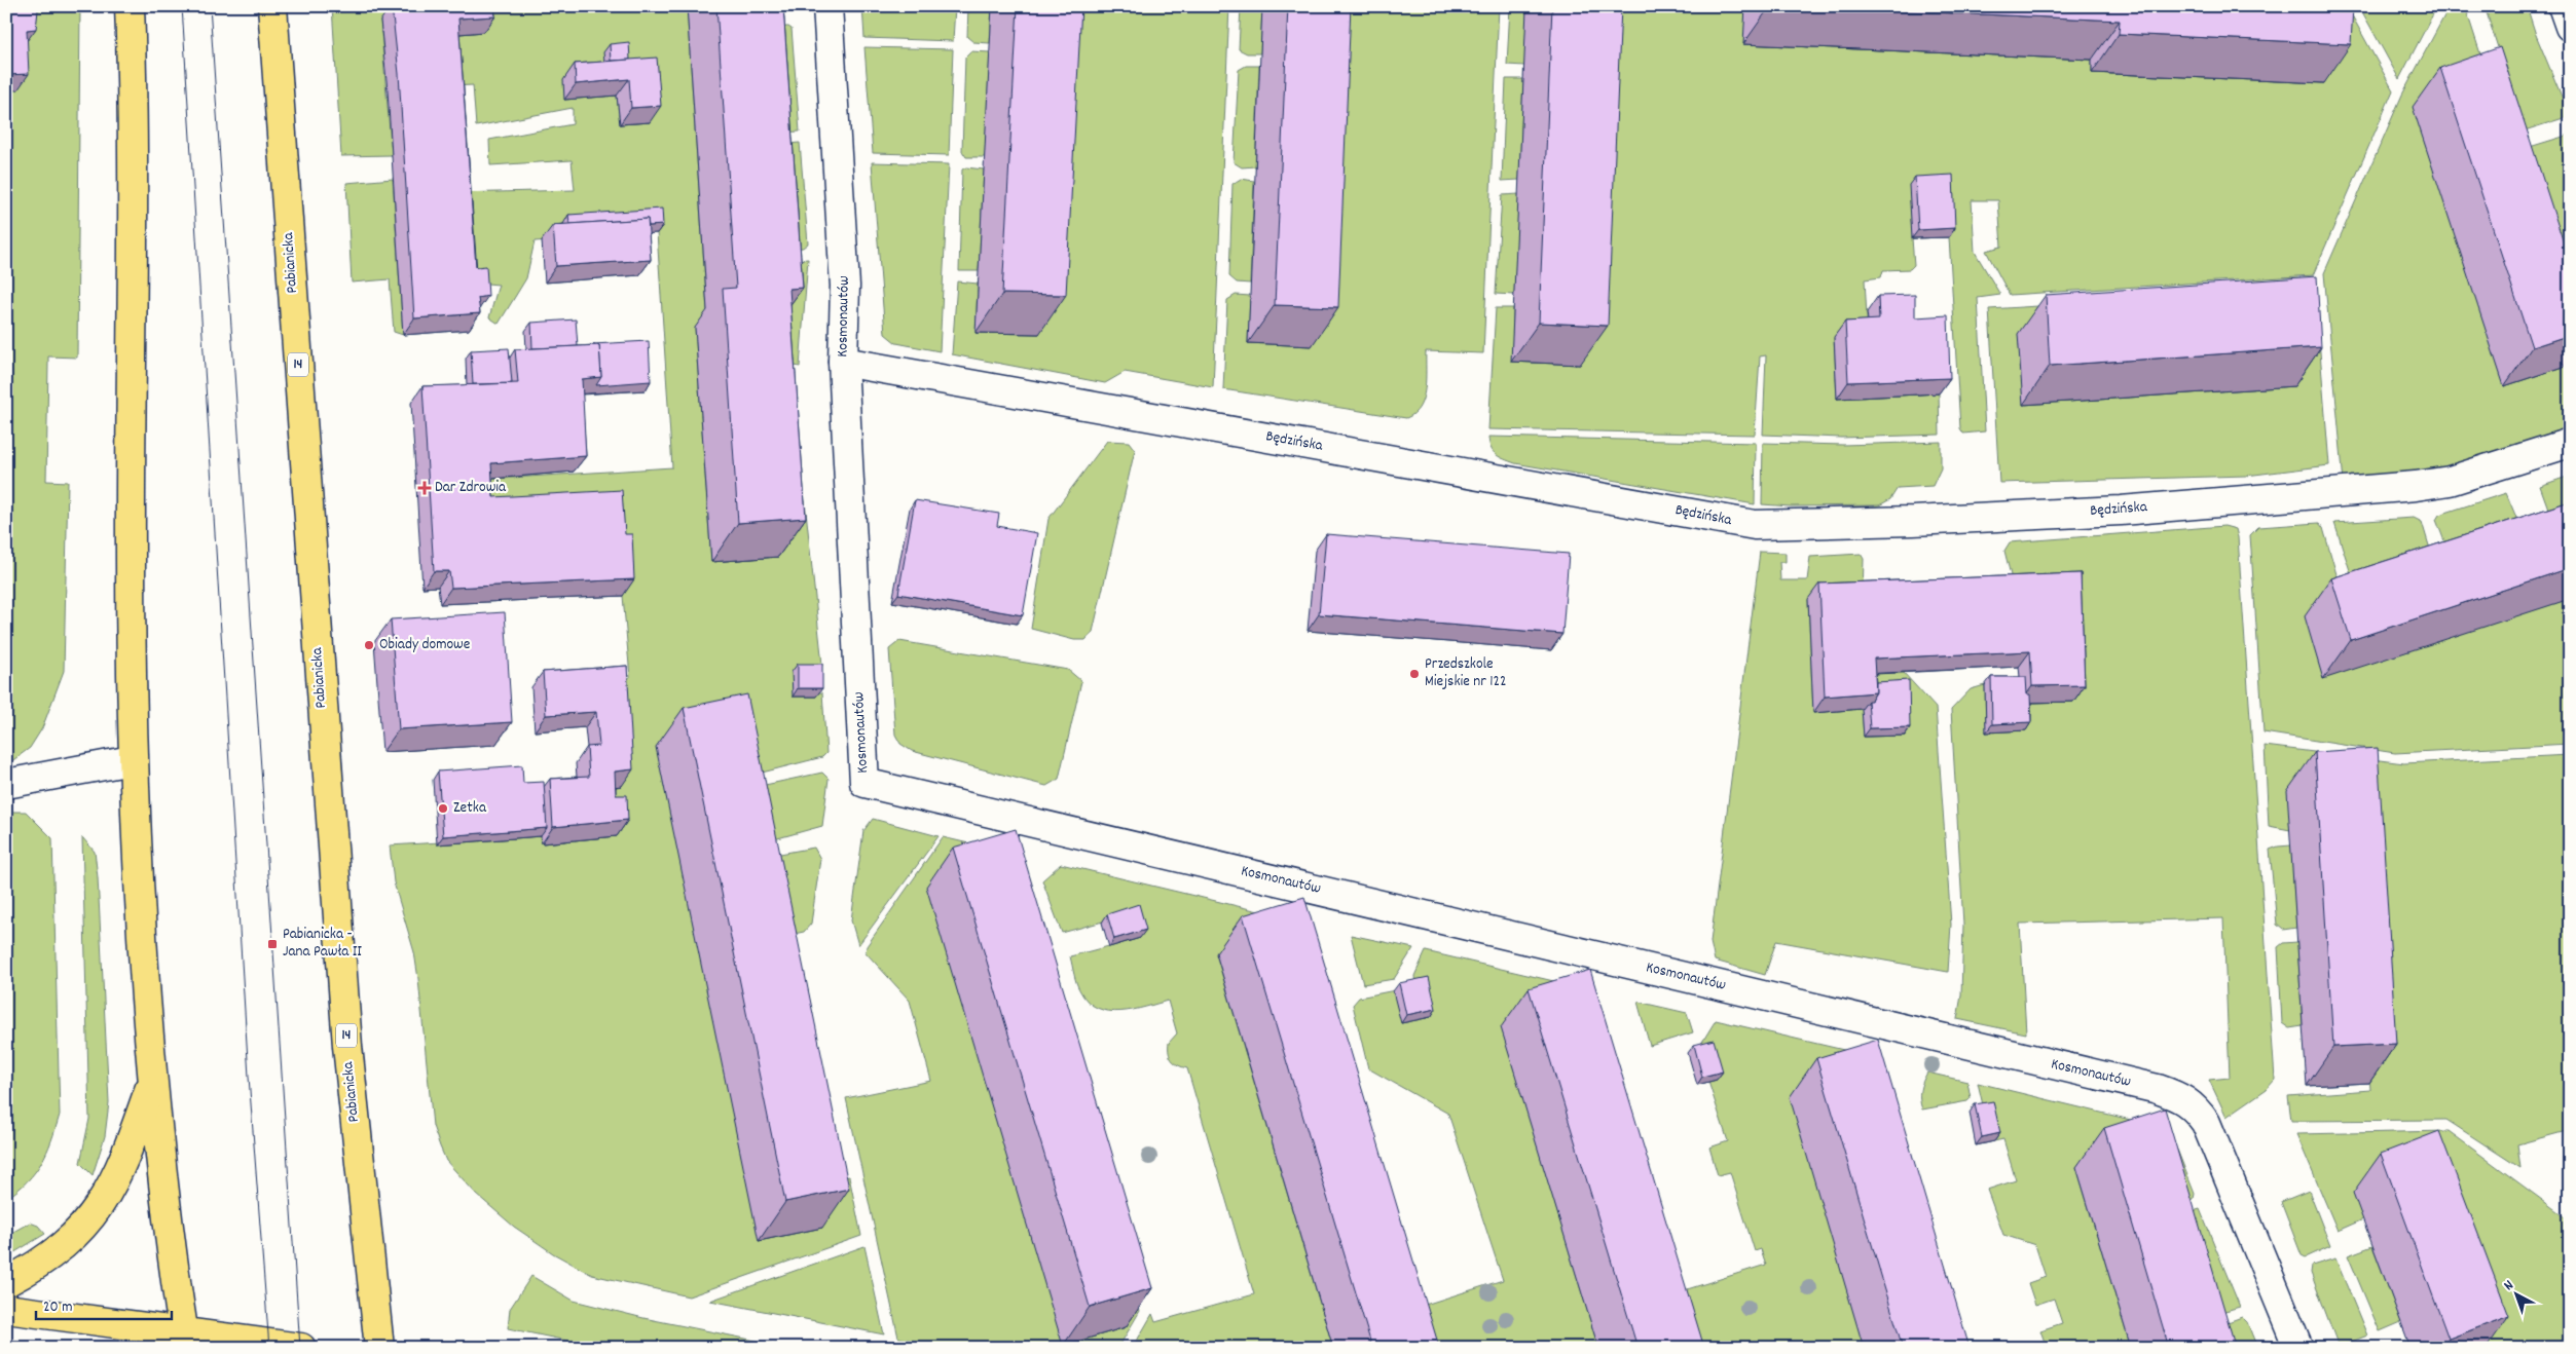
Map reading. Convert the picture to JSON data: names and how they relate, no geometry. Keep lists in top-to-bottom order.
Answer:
{
  "streets": {
    "main road": ["Pabianicka", "14"],
    "street": ["Kosmonautów", "Będzińska"]
  },
  "crossings": [
    ["Kosmonautów", "Będzińska"]
  ],
  "places": {
    "health": ["Dar Zdrowia"],
    "other": ["Obiady domowe", "Przedszkole Miejskie nr 122", "Zetka"],
    "transit": ["Pabianicka - Jana Pawła II"]
  },
  "scale_bar": "20 m",
  "north": "top left"
}
